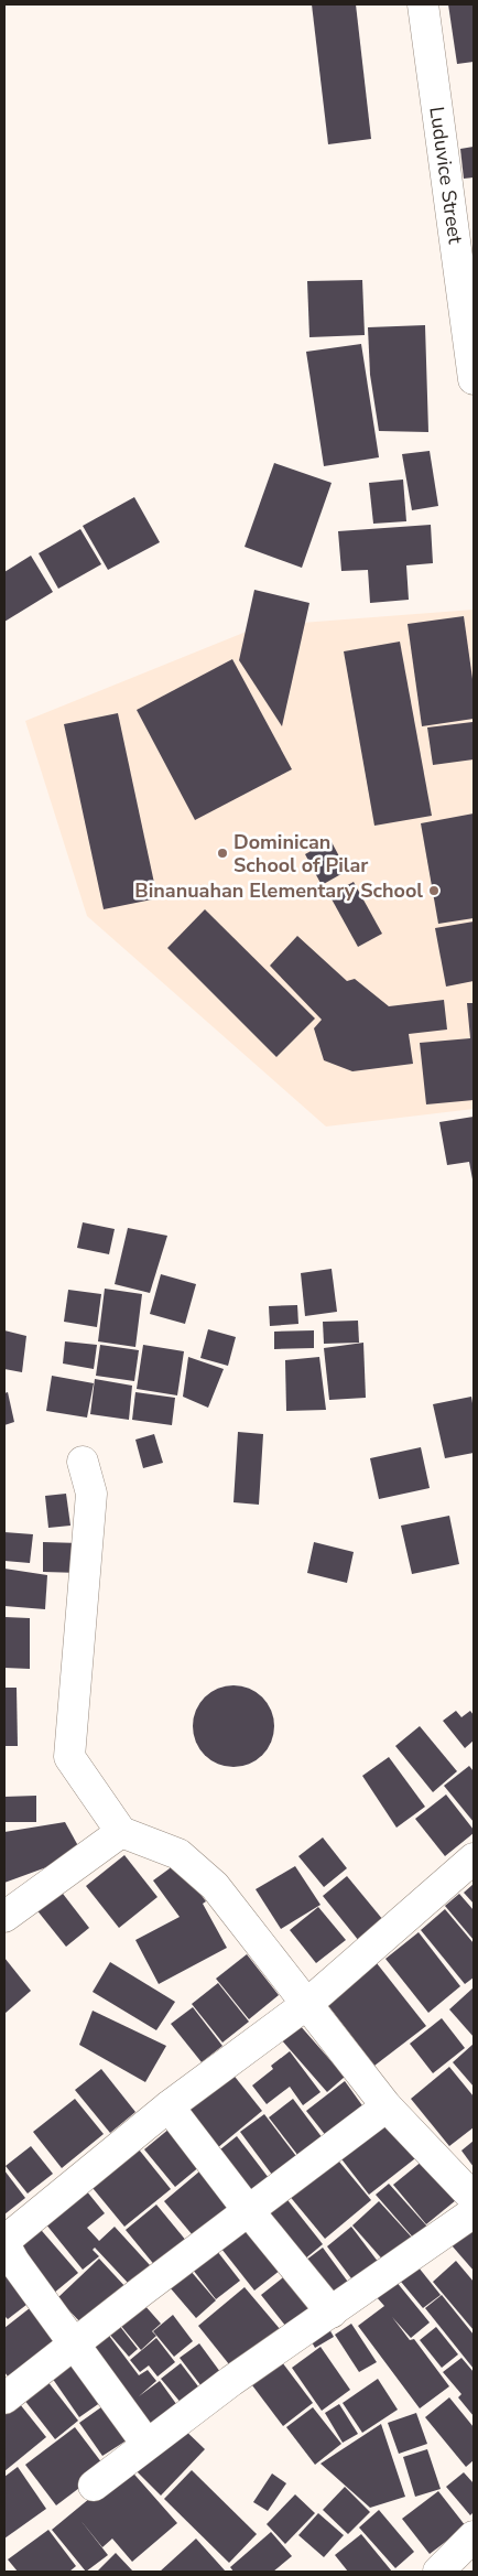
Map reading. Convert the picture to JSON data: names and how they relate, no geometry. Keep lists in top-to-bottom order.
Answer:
{
  "streets": {
    "street": ["Luduvice Street"]
  },
  "places": ["Dominican School of Pilar", "Binanuahan Elementary School"]
}
